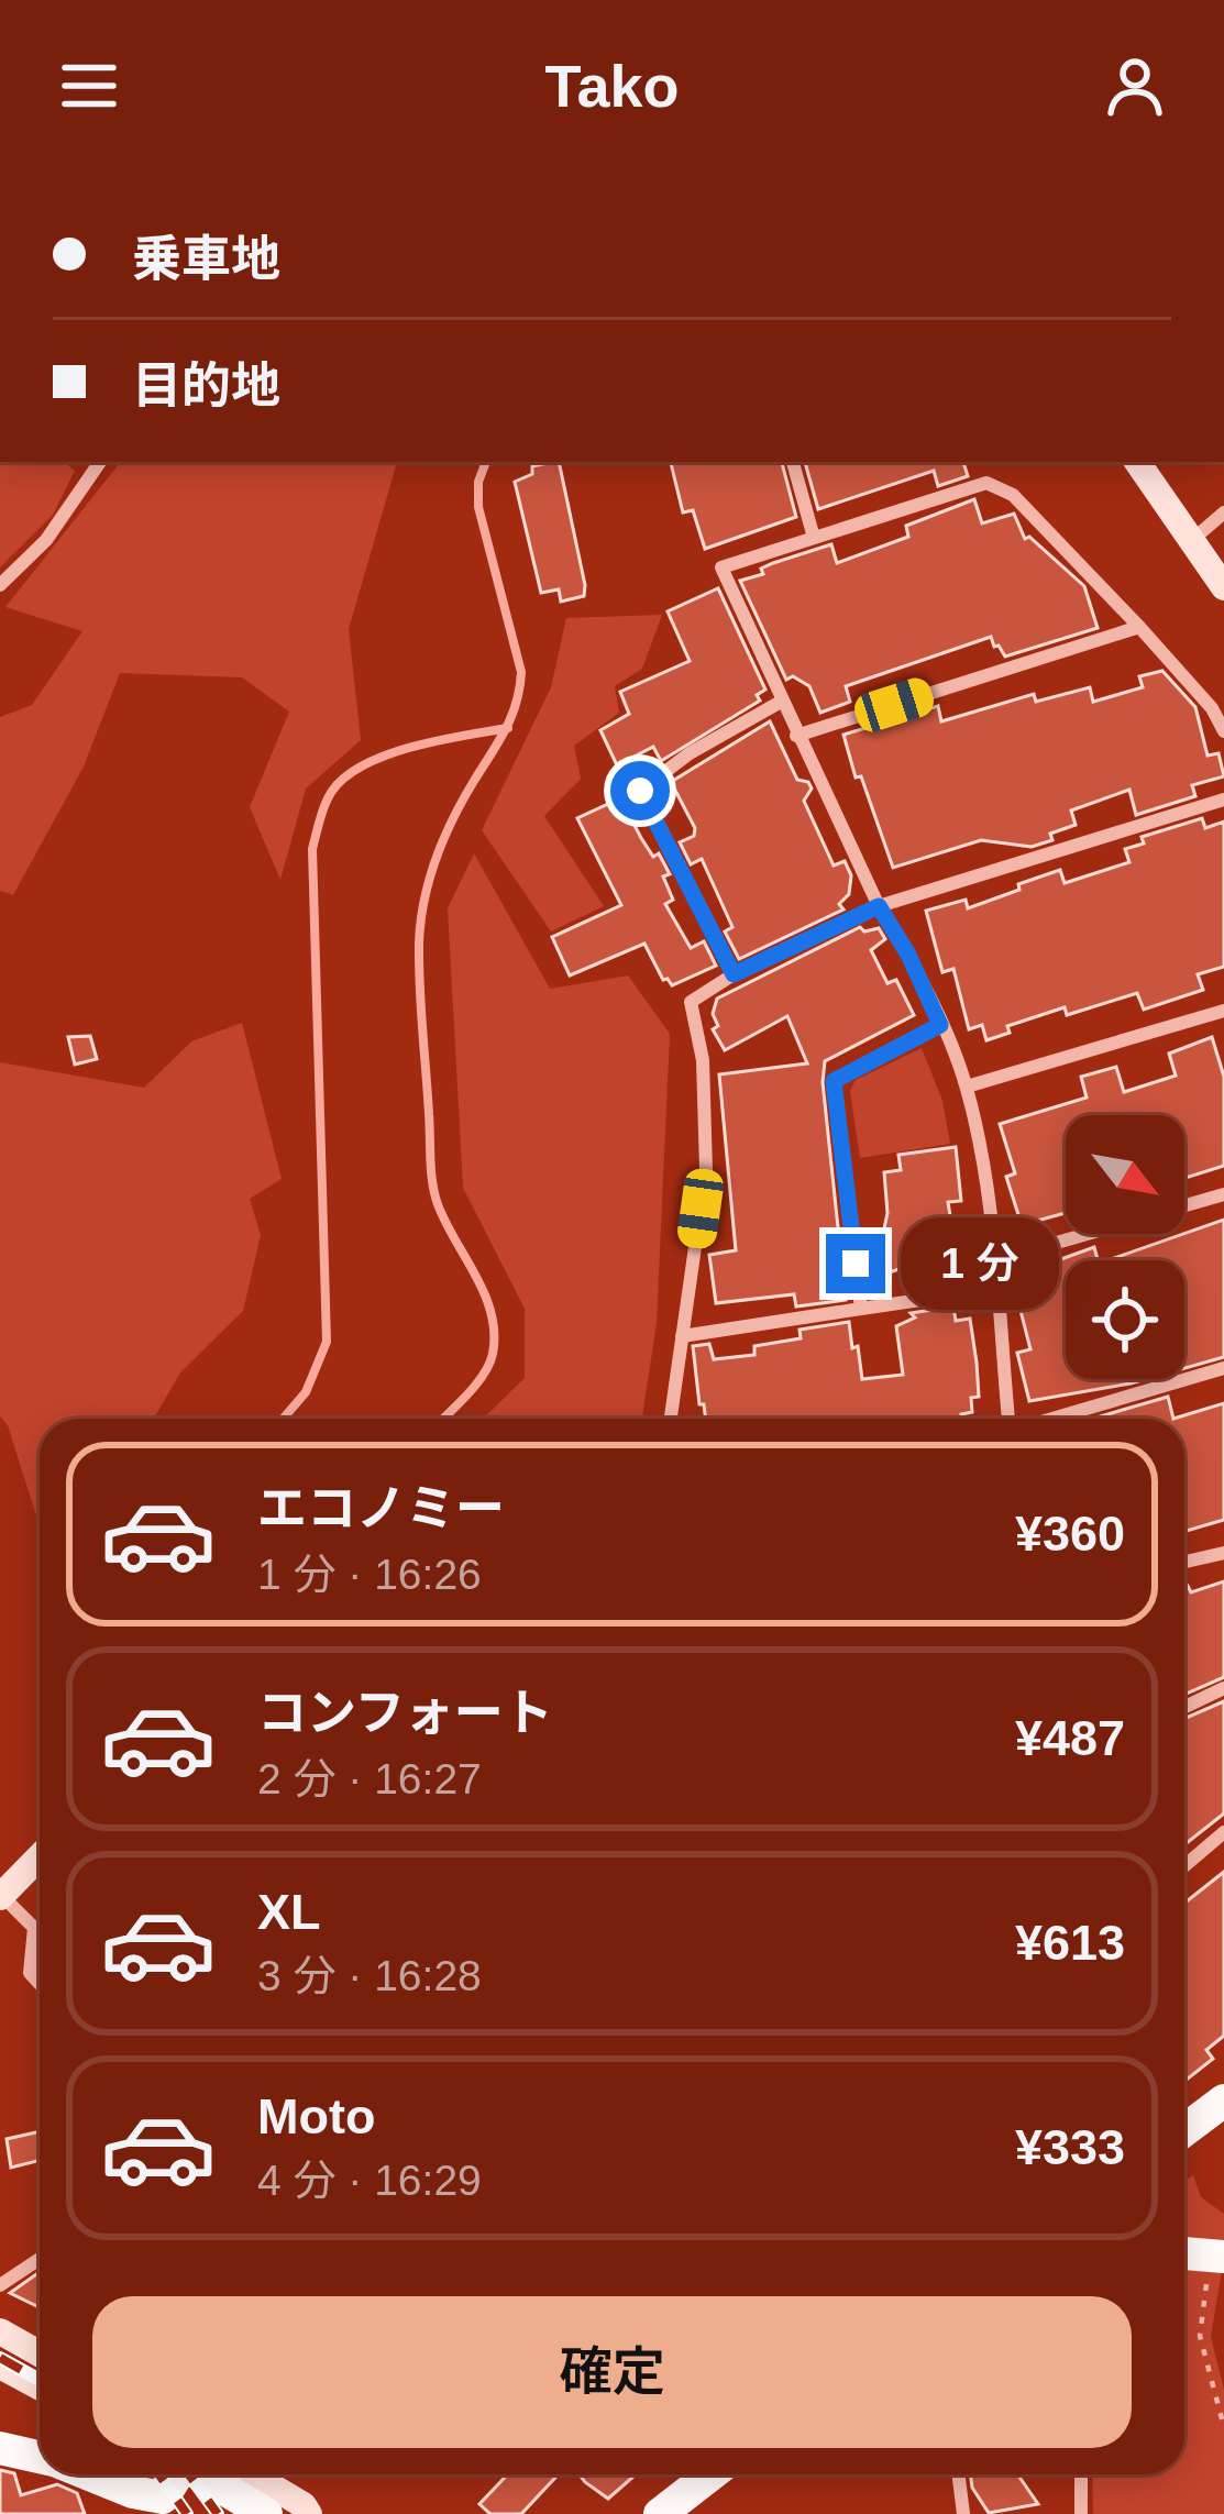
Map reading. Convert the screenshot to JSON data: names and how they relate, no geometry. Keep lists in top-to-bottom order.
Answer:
{
  "north": "bottom right",
  "page": {
    "header": "Tako",
    "banner": ["乗車地", "目的地"],
    "bubble": "1 分",
    "list": [
      {
        "name": "エコノミー",
        "note": "1 分 · 16:26",
        "value": "¥360"
      },
      {
        "name": "コンフォート",
        "note": "2 分 · 16:27",
        "value": "¥487"
      },
      {
        "name": "XL",
        "note": "3 分 · 16:28",
        "value": "¥613"
      },
      {
        "name": "Moto",
        "note": "4 分 · 16:29",
        "value": "¥333"
      }
    ],
    "buttons": "確定"
  }
}
